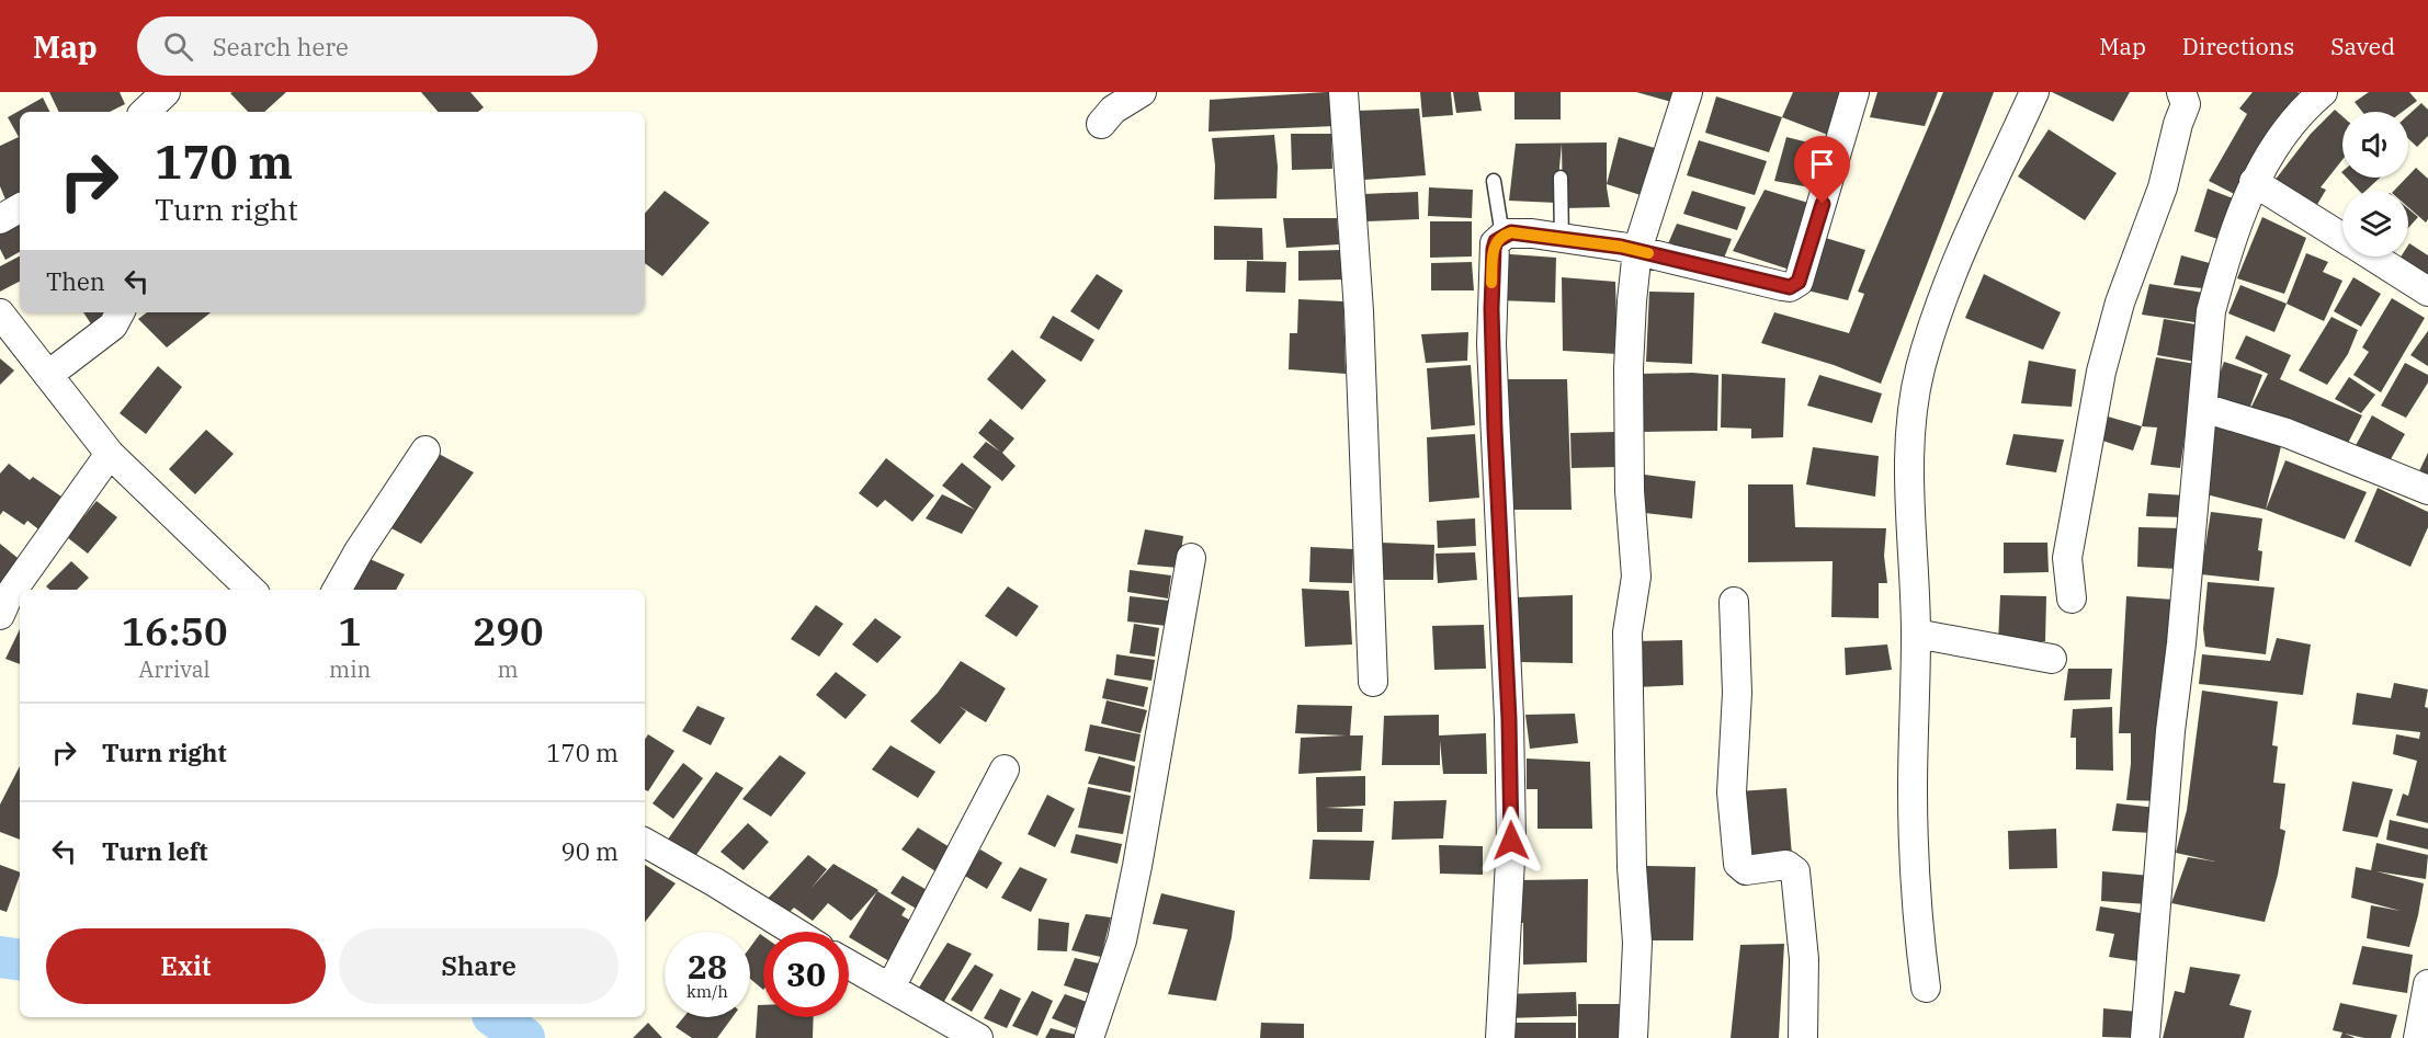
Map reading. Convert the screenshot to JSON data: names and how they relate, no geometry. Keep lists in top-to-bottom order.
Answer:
{
  "page": {
    "header": "Map",
    "search": "Search here",
    "nav": ["Map", "Directions", "Saved"],
    "turn": ["170 m", "Turn right"],
    "then": "Then",
    "eta": [
      "16:50",
      "Arrival",
      "1",
      "min",
      "290",
      "m"
    ],
    "list": [
      {
        "name": "Turn right",
        "value": "170 m"
      },
      {
        "name": "Turn left",
        "value": "90 m"
      }
    ],
    "buttons": ["Exit", "Share"],
    "speed": "28 km/h",
    "limit": "30"
  }
}
